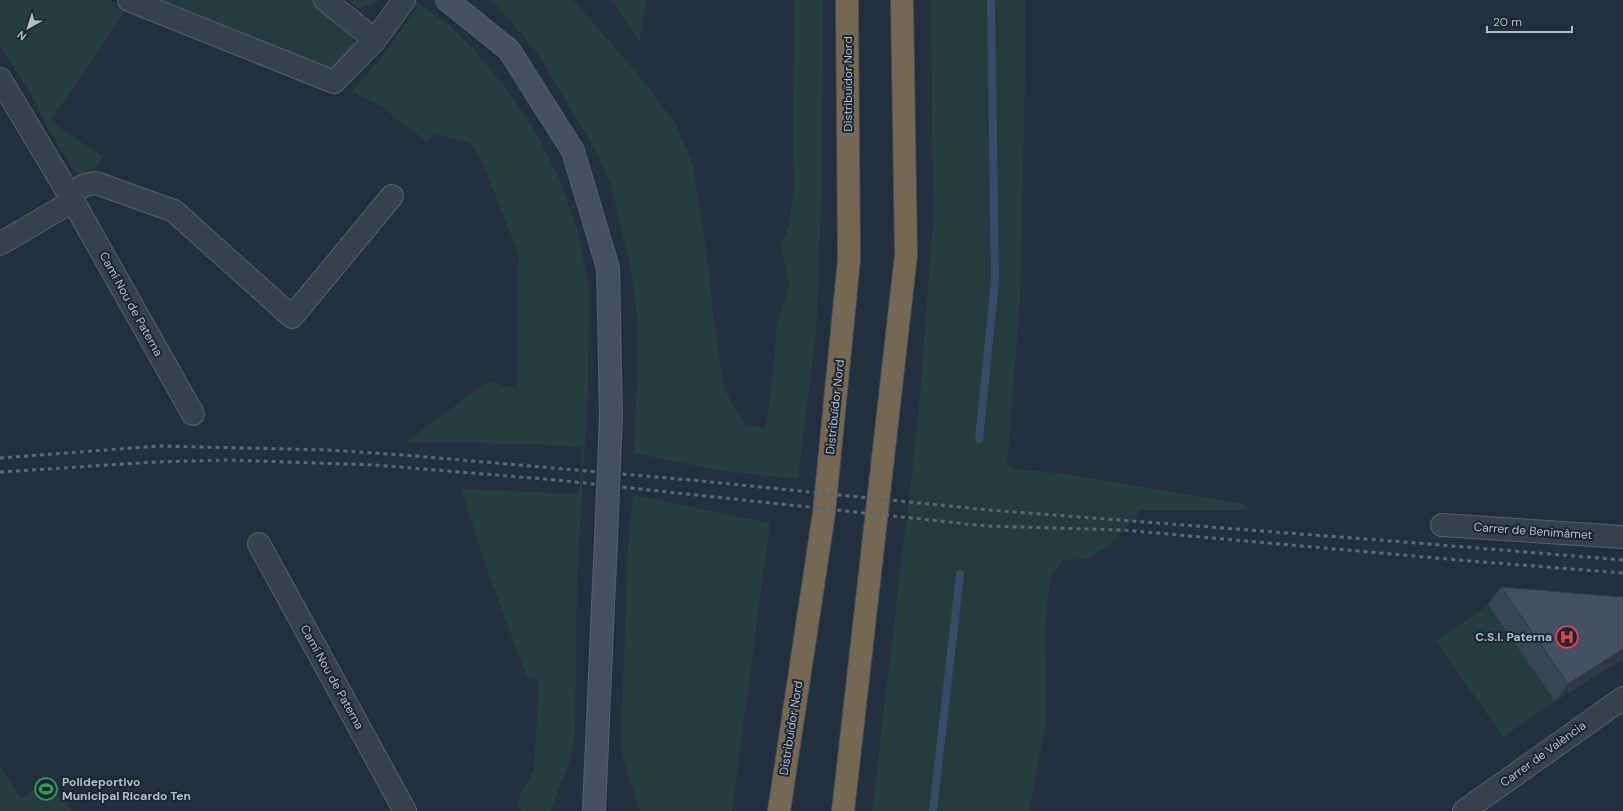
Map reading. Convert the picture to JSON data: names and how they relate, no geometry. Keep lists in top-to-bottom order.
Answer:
{
  "streets": {
    "highway": ["Distribuïdor Nord"],
    "street": ["Camí Nou de Paterna", "Carrer de Benimàmet", "Carrer de València"]
  },
  "places": {
    "hospital": ["C.S.I. Paterna"],
    "sports": ["Polideportivo Municipal Ricardo Ten"]
  },
  "scale_bar": "20 m",
  "north": "bottom left"
}
